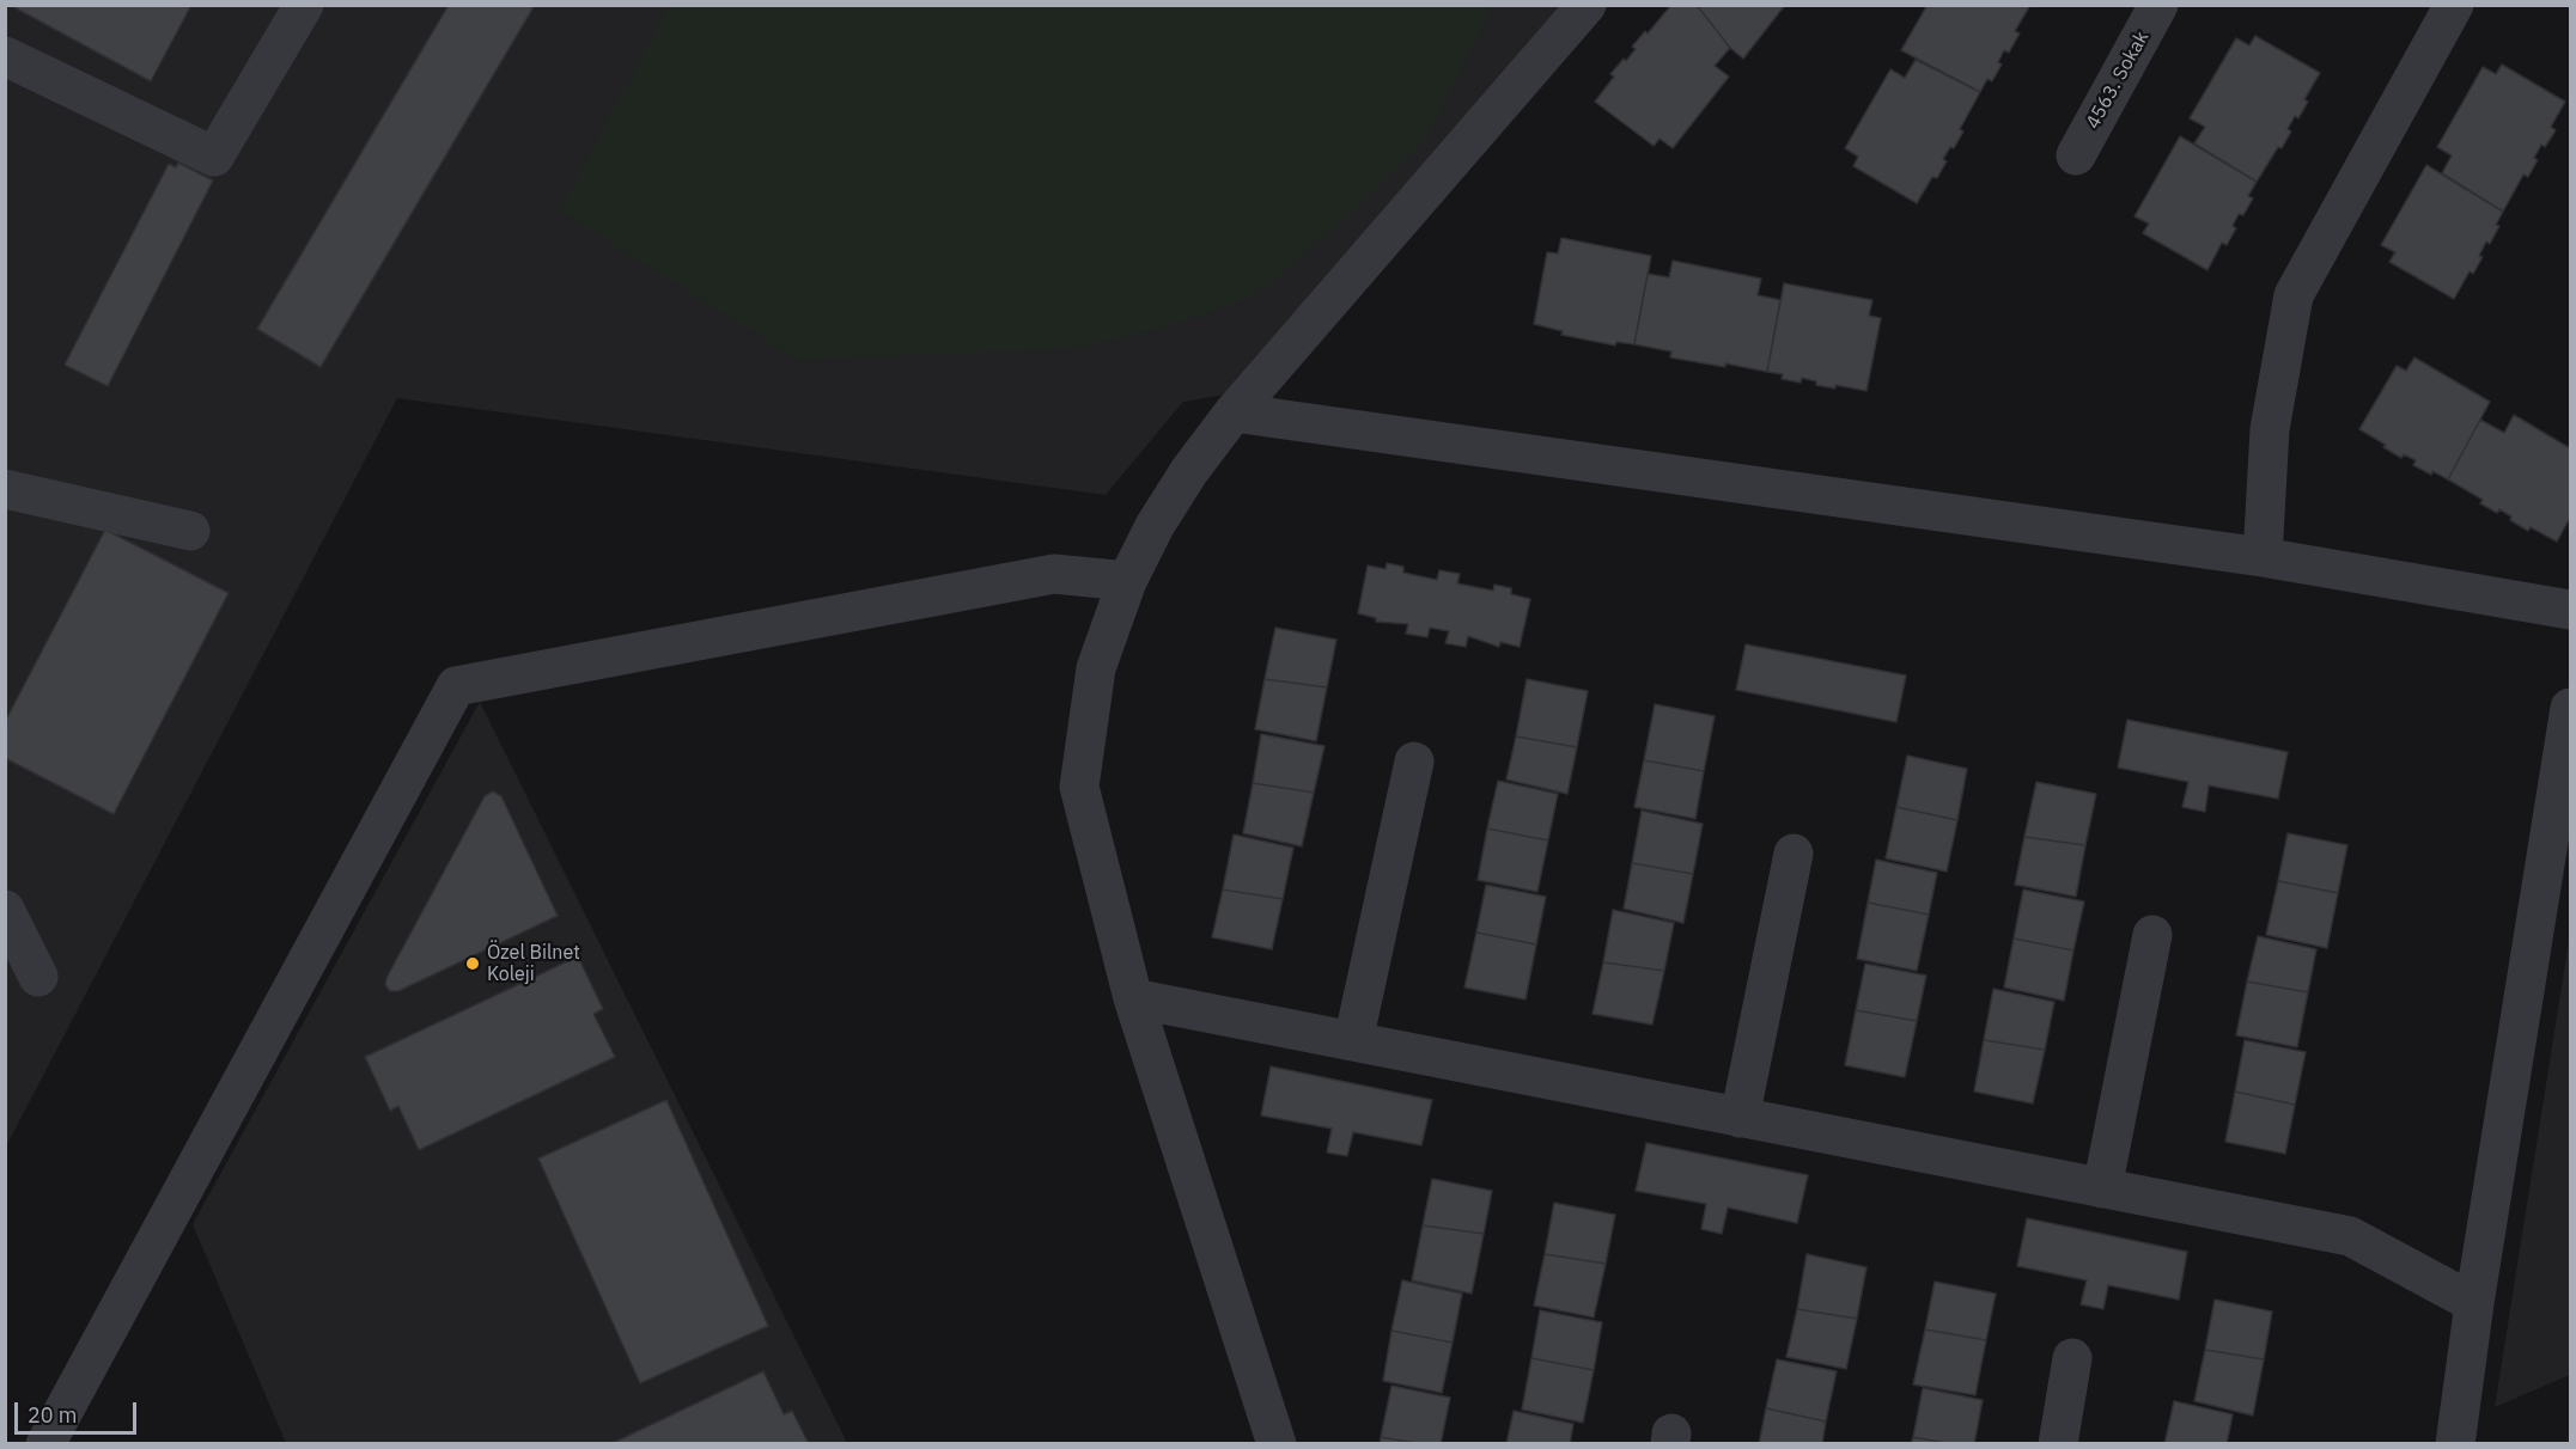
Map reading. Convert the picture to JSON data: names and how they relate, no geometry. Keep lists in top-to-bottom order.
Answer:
{
  "streets": {
    "street": ["4563. Sokak"]
  },
  "places": ["Özel Bilnet Koleji"],
  "scale_bar": "20 m"
}
